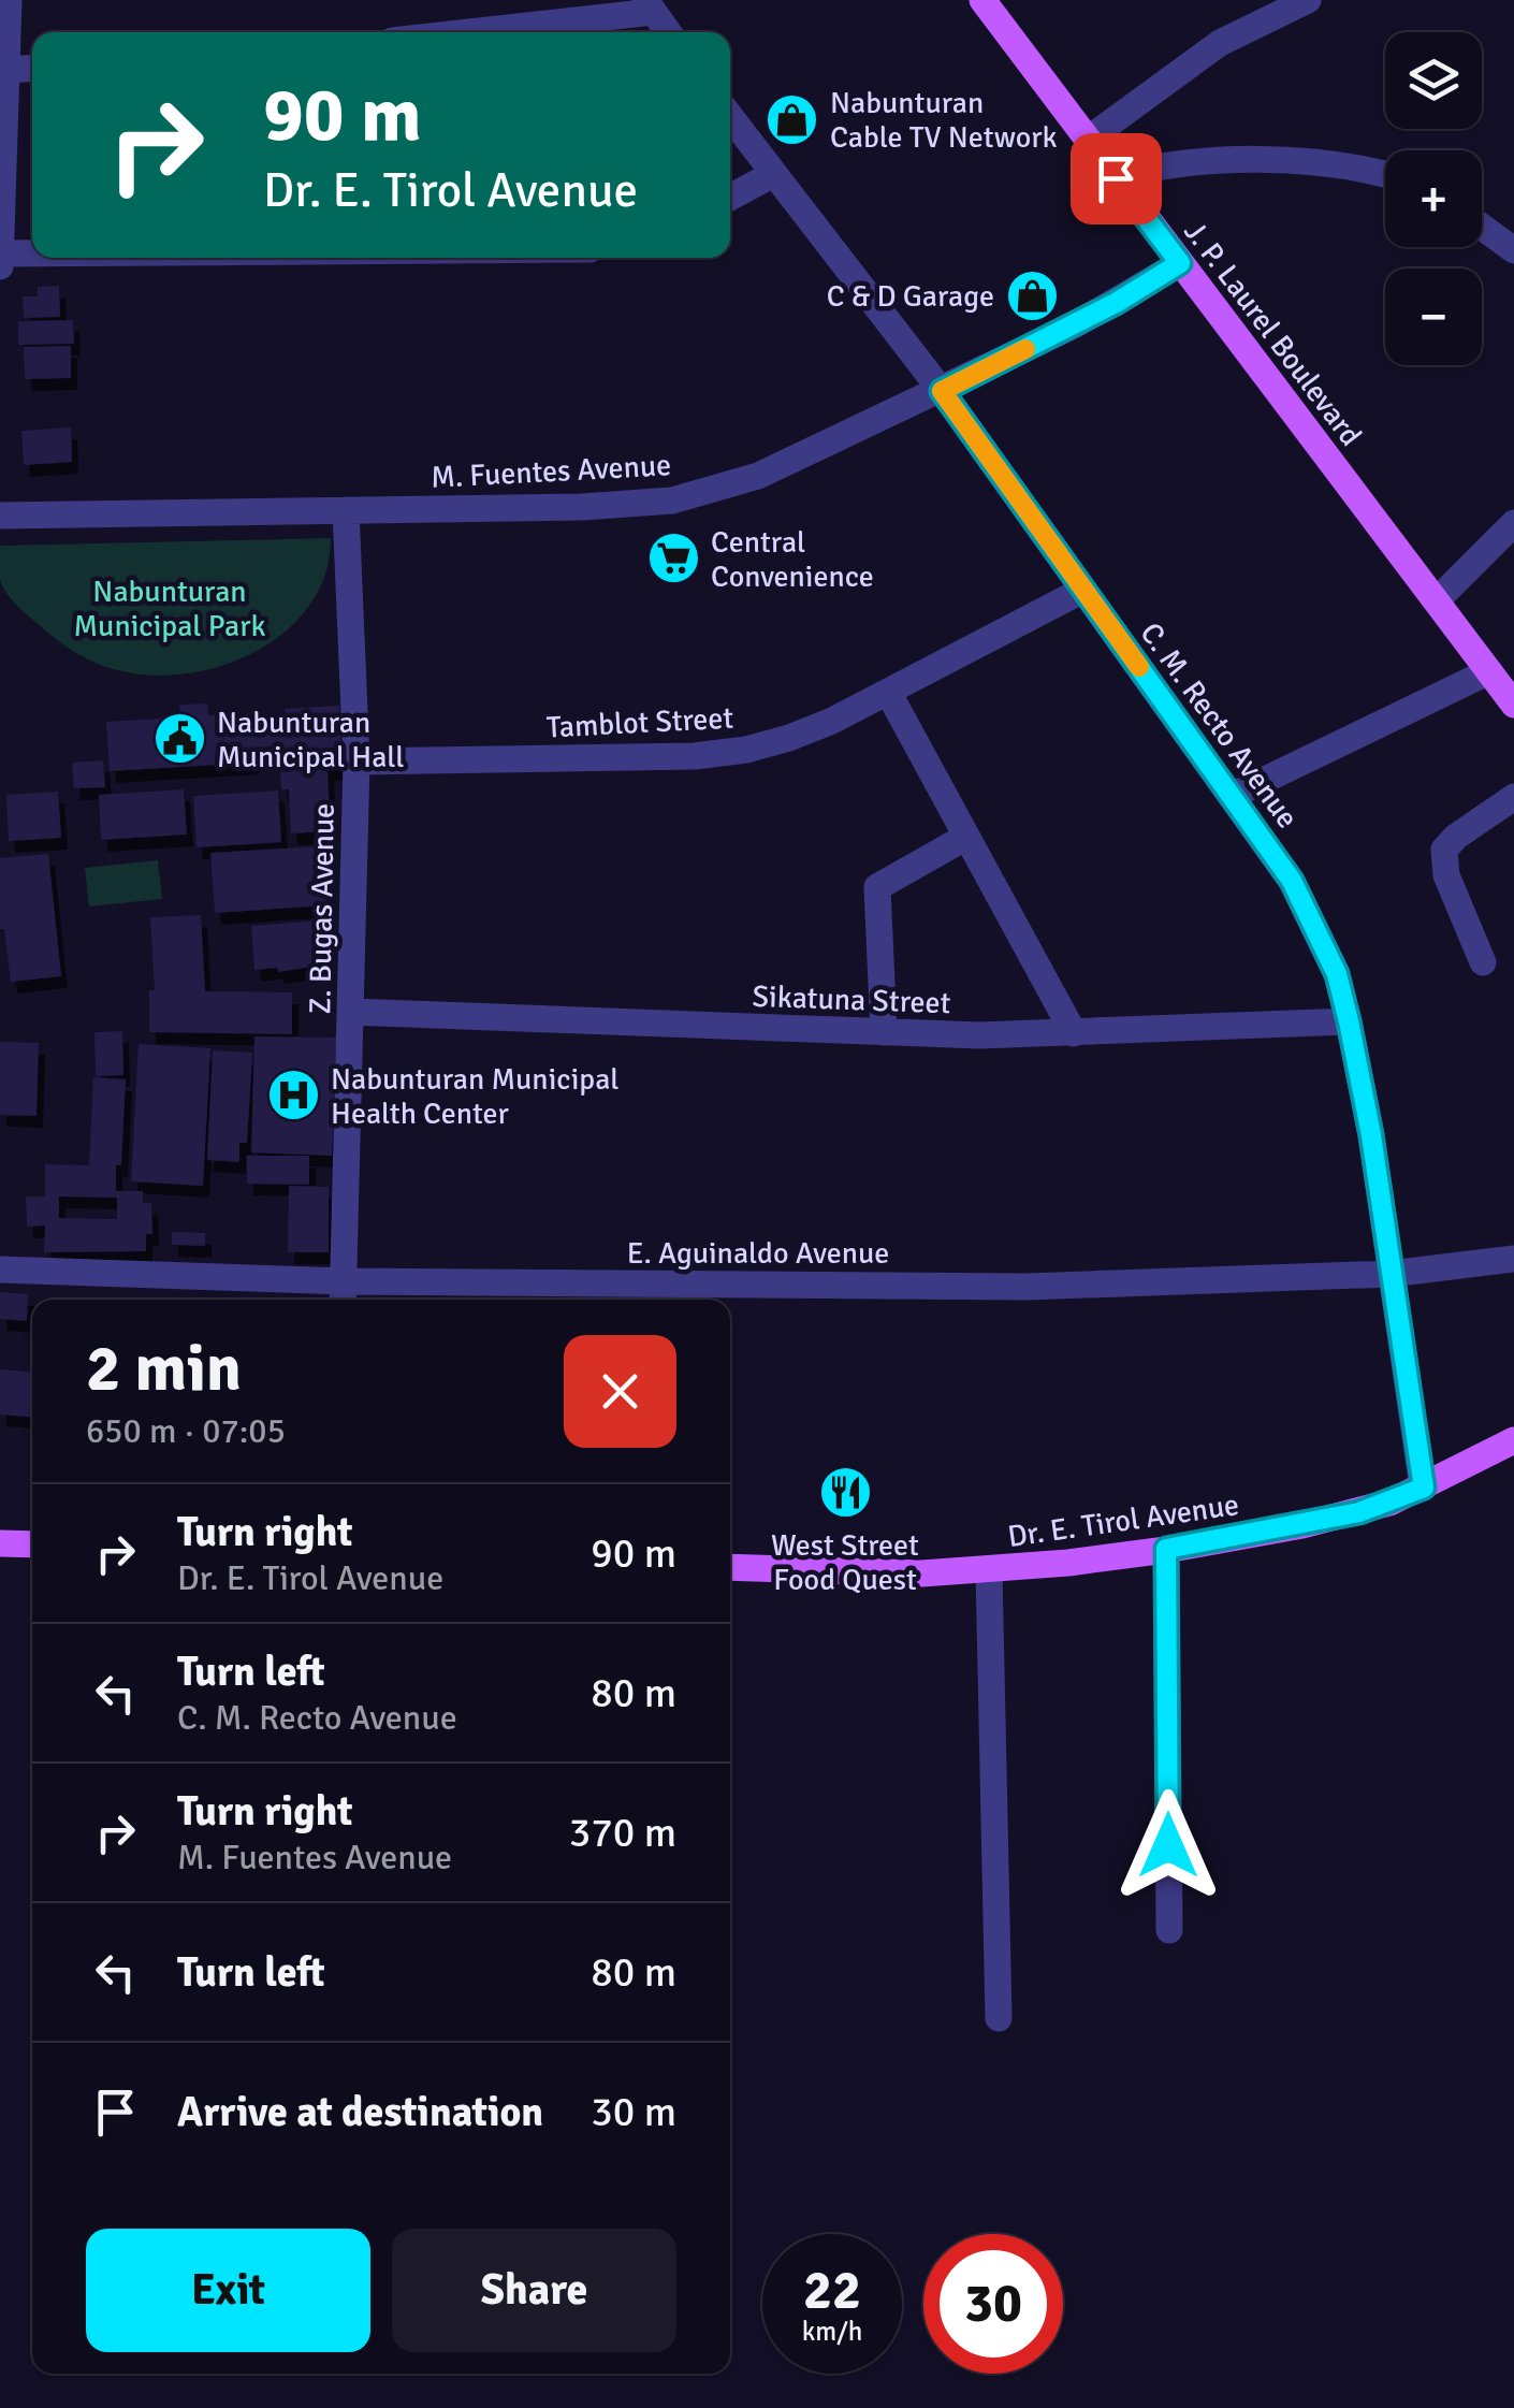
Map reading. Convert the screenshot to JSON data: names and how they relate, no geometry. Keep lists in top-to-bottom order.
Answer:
{
  "streets": {
    "main road": ["J. P. Laurel Boulevard", "Dr. E. Tirol Avenue"],
    "street": [
      "M. Fuentes Avenue",
      "Tamblot Street",
      "C. M. Recto Avenue",
      "Z. Bugas Avenue",
      "Sikatuna Street",
      "E. Aguinaldo Avenue"
    ]
  },
  "crossings": [
    ["J. P. Laurel Boulevard", "M. Fuentes Avenue"],
    ["M. Fuentes Avenue", "C. M. Recto Avenue"],
    ["M. Fuentes Avenue", "Z. Bugas Avenue"],
    ["Tamblot Street", "C. M. Recto Avenue"],
    ["Tamblot Street", "Z. Bugas Avenue"],
    ["C. M. Recto Avenue", "Sikatuna Street"],
    ["C. M. Recto Avenue", "E. Aguinaldo Avenue"],
    ["C. M. Recto Avenue", "Dr. E. Tirol Avenue"],
    ["Z. Bugas Avenue", "Sikatuna Street"],
    ["Z. Bugas Avenue", "E. Aguinaldo Avenue"]
  ],
  "parks": ["Nabunturan Municipal Park"],
  "places": {
    "shop": ["Nabunturan Cable TV Network", "C & D Garage"],
    "supermarket": ["Central Convenience"],
    "public building": ["Nabunturan Municipal Hall"],
    "hospital": ["Nabunturan Municipal Health Center"],
    "restaurant": ["West Street Food Quest"]
  },
  "page": {
    "map_buttons": ["+", "−"],
    "turn": ["90 m", "Dr. E. Tirol Avenue"],
    "heading": ["2 min", "650 m · 07:05"],
    "list": [
      {
        "name": "Turn right",
        "note": "Dr. E. Tirol Avenue",
        "value": "90 m"
      },
      {
        "name": "Turn left",
        "note": "C. M. Recto Avenue",
        "value": "80 m"
      },
      {
        "name": "Turn right",
        "note": "M. Fuentes Avenue",
        "value": "370 m"
      },
      {
        "name": "Turn left",
        "value": "80 m"
      },
      {
        "name": "Arrive at destination",
        "value": "30 m"
      }
    ],
    "buttons": ["Exit", "Share"],
    "speed": "22 km/h",
    "limit": "30"
  }
}
